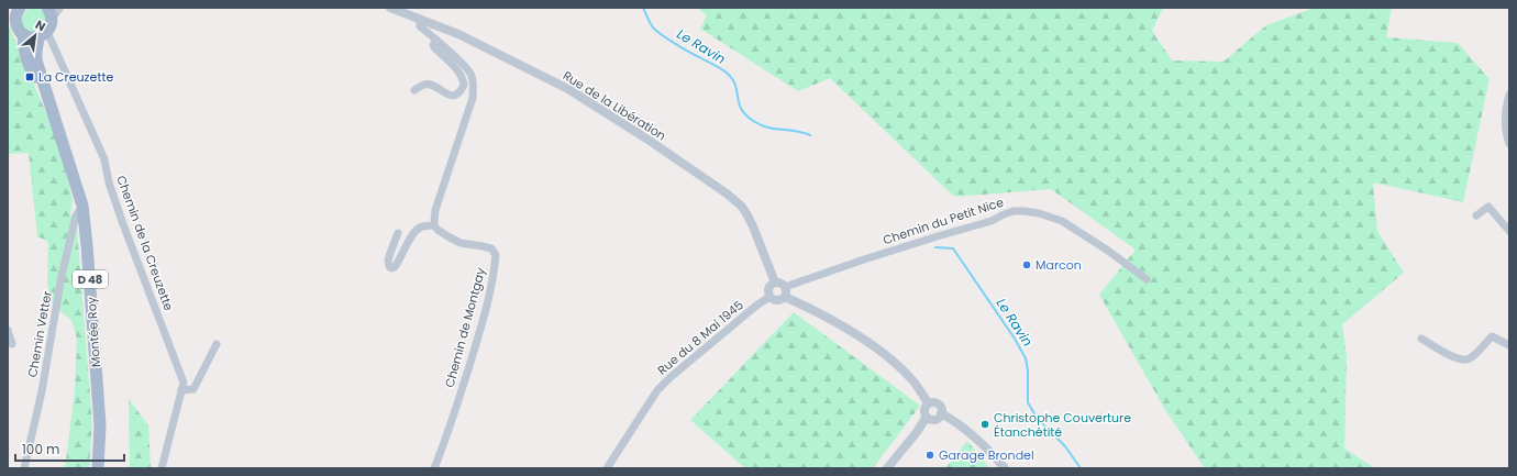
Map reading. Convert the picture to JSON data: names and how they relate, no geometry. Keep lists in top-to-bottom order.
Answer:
{
  "streets": {
    "main road": ["D 48", "Montée Roy"],
    "street": [
      "Rue de la Libération",
      "Chemin du Petit Nice",
      "Chemin de la Creuzette",
      "Chemin de Montgay",
      "Chemin Vetter",
      "Rue du 8 Mai 1945"
    ]
  },
  "crossings": [
    ["Rue de la Libération", "Chemin du Petit Nice"],
    ["Rue de la Libération", "Rue du 8 Mai 1945"],
    ["Chemin du Petit Nice", "Rue du 8 Mai 1945"],
    ["Chemin de la Creuzette", "D 48"],
    ["D 48", "Montée Roy"],
    ["Montée Roy", "Chemin Vetter"]
  ],
  "water": ["Le Ravin"],
  "places": {
    "transit": ["La Creuzette"],
    "other": ["Marcon", "Christophe Couverture Étanchétité", "Garage Brondel"]
  },
  "scale_bar": "100 m",
  "north": "top right"
}
